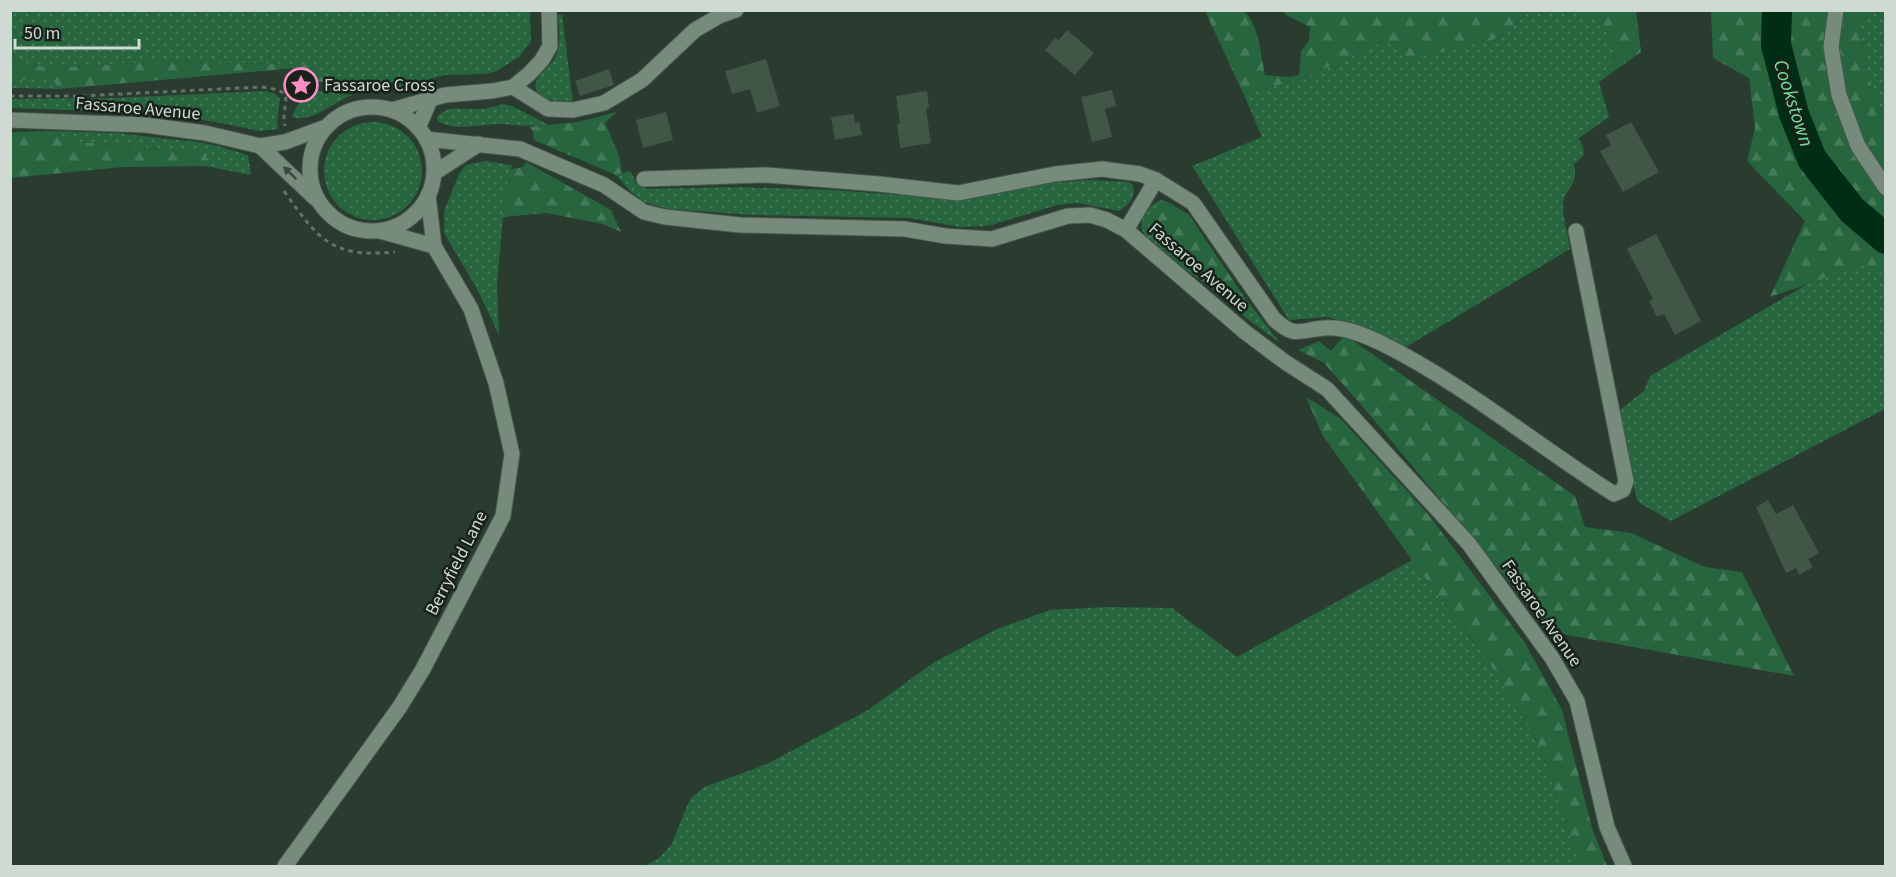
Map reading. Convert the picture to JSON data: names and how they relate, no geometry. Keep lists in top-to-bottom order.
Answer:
{
  "streets": {
    "street": ["Fassaroe Avenue", "Berryfield Lane"]
  },
  "crossings": [
    ["Fassaroe Avenue", "Berryfield Lane"]
  ],
  "water": ["Cookstown"],
  "places": {
    "place": ["Fassaroe Cross"]
  },
  "scale_bar": "50 m"
}
